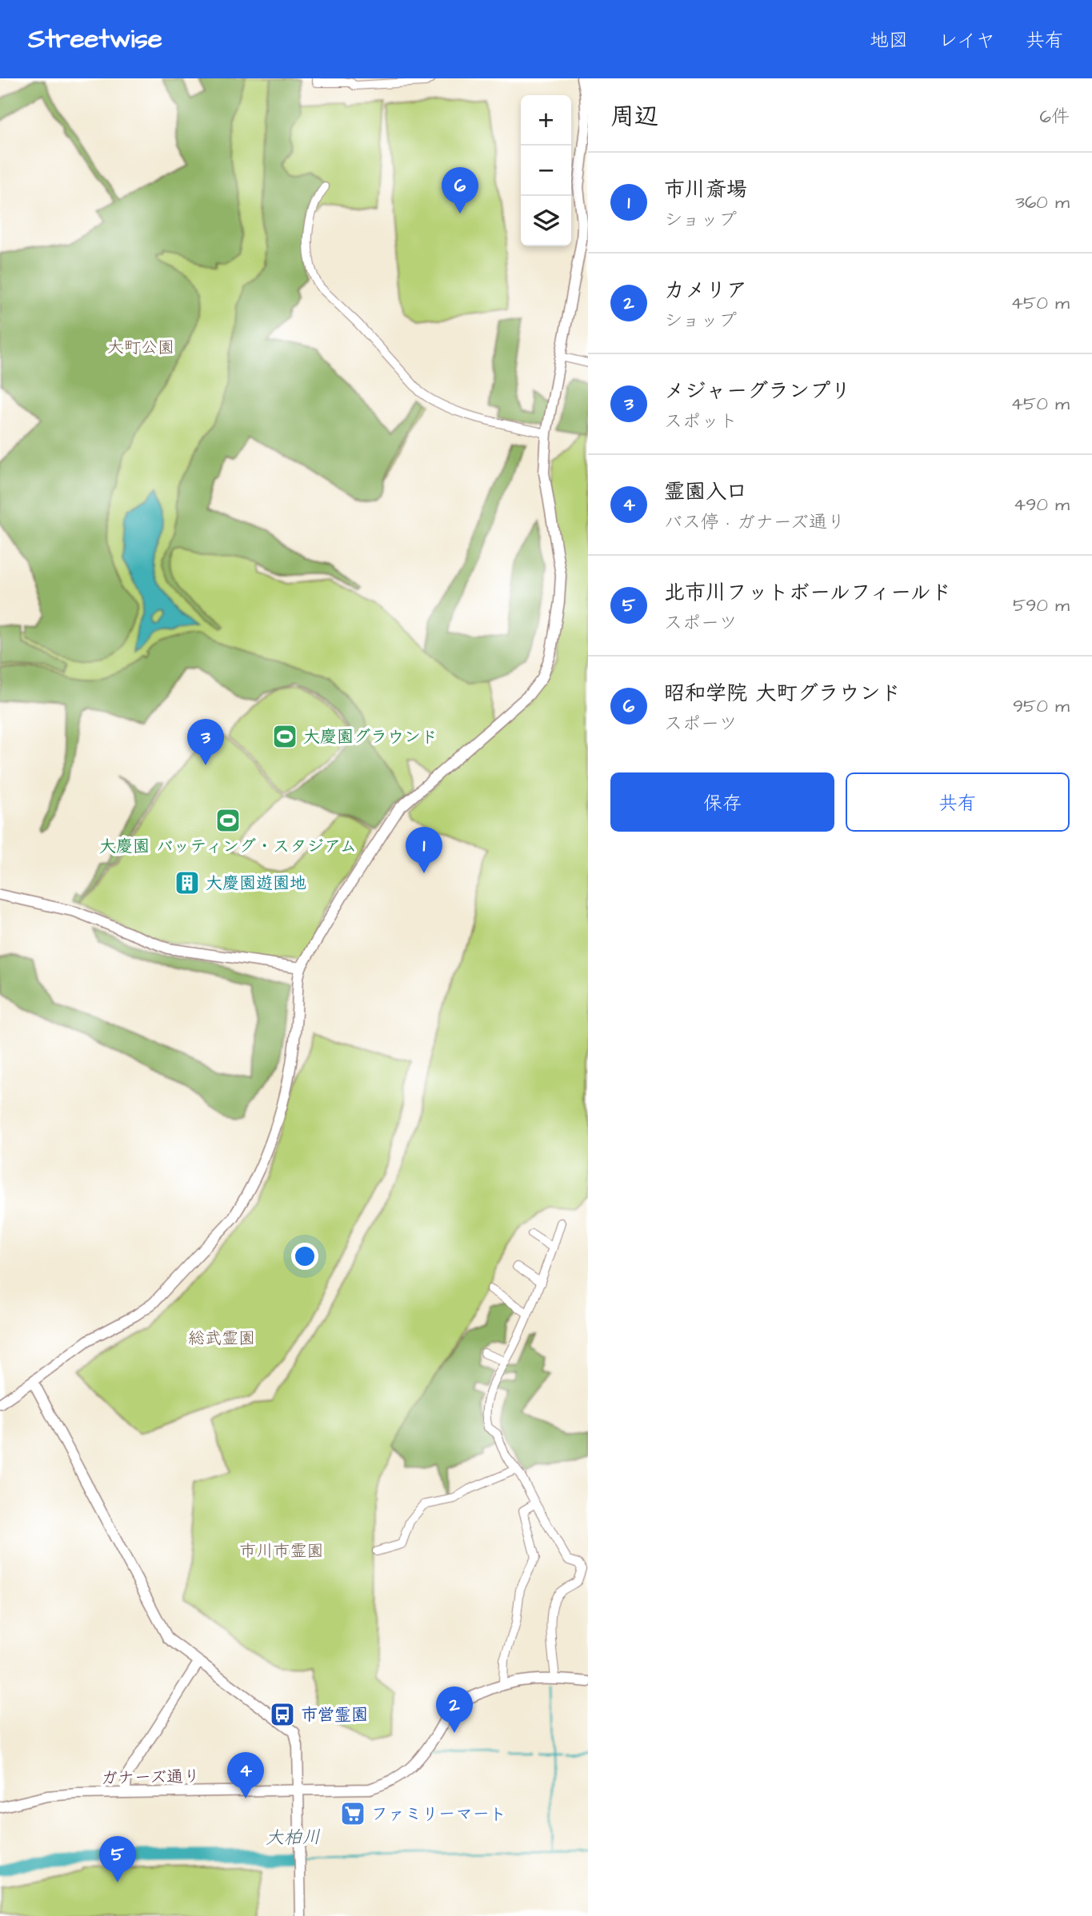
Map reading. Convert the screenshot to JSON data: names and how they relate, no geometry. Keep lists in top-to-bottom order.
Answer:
{
  "streets": {
    "street": ["ガナーズ通り"]
  },
  "water": ["大柏川"],
  "parks": ["大町公園", "総武霊園", "市川市霊園"],
  "places": {
    "sports": ["大慶園グラウンド", "大慶園 バッティング・スタジアム"],
    "building": ["大慶園遊園地"],
    "bus stop": ["市営霊園"],
    "supermarket": ["ファミリーマート"]
  },
  "page": {
    "header": "Streetwise",
    "nav": ["地図", "レイヤ", "共有"],
    "heading": ["周辺", "6件"],
    "map_buttons": ["+", "−"],
    "list": [
      {
        "mark": "1",
        "name": "市川斎場",
        "note": "ショップ",
        "value": "360 m"
      },
      {
        "mark": "2",
        "name": "カメリア",
        "note": "ショップ",
        "value": "450 m"
      },
      {
        "mark": "3",
        "name": "メジャーグランプリ",
        "note": "スポット",
        "value": "450 m"
      },
      {
        "mark": "4",
        "name": "霊園入口",
        "note": "バス停 · ガナーズ通り",
        "value": "490 m"
      },
      {
        "mark": "5",
        "name": "北市川フットボールフィールド",
        "note": "スポーツ",
        "value": "590 m"
      },
      {
        "mark": "6",
        "name": "昭和学院 大町グラウンド",
        "note": "スポーツ",
        "value": "950 m"
      }
    ],
    "pins": [
      "6",
      "3",
      "1",
      "2",
      "4",
      "5"
    ],
    "buttons": ["保存", "共有"]
  }
}
